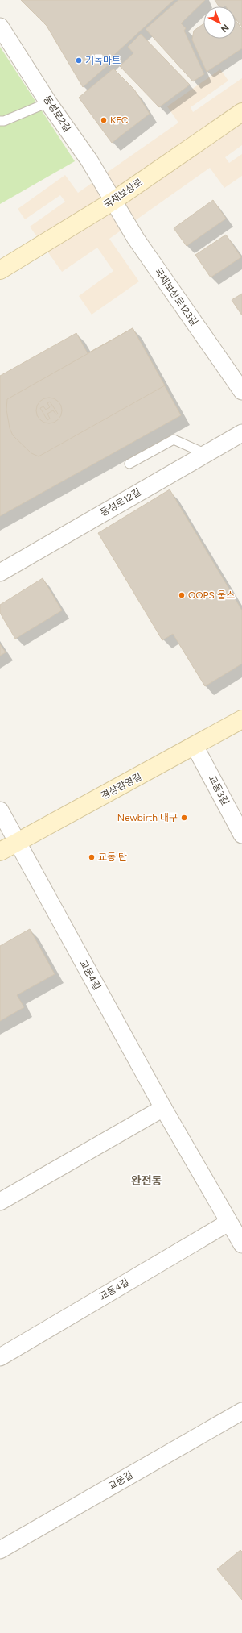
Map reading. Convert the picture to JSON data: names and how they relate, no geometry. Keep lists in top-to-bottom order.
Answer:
{
  "streets": {
    "main road": ["국채보상로", "경상감영길"],
    "street": [
      "동성로2길",
      "국채보상로123길",
      "동성로12길",
      "교동3길",
      "교동4길",
      "교동길"
    ]
  },
  "crossings": [
    ["동성로2길", "국채보상로"],
    ["동성로2길", "국채보상로123길"],
    ["국채보상로", "국채보상로123길"],
    ["경상감영길", "교동3길"],
    ["경상감영길", "교동4길"]
  ],
  "districts": ["완전동"],
  "places": [
    "기독마트",
    "KFC",
    "OOPS 웁스",
    "Newbirth 대구",
    "교동 탄"
  ],
  "north": "bottom right"
}
